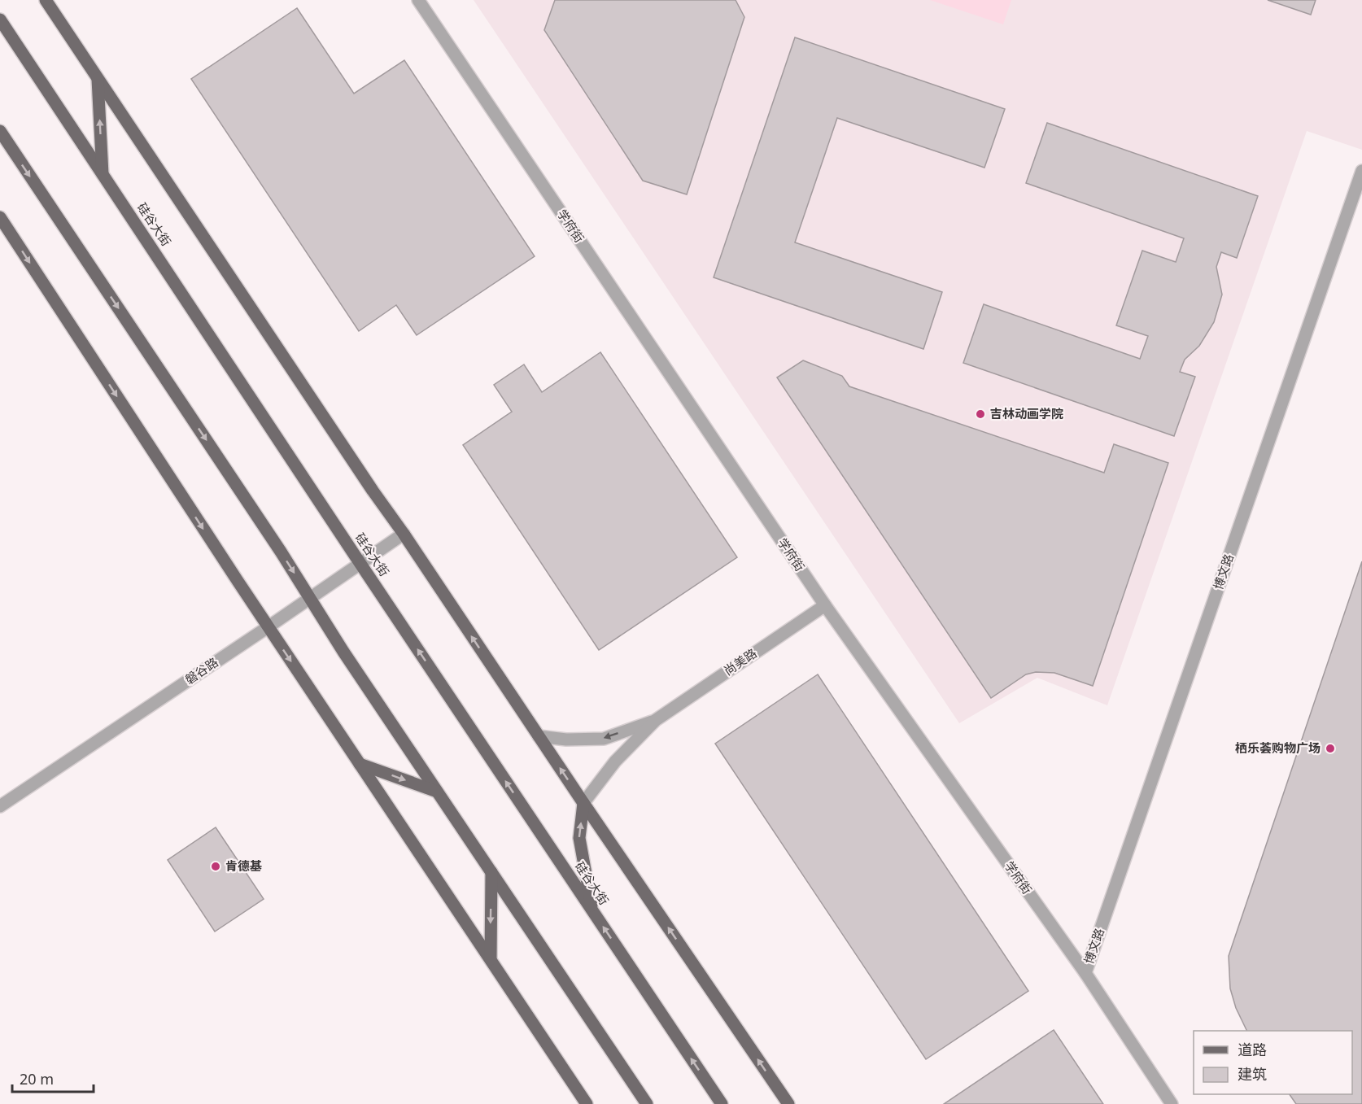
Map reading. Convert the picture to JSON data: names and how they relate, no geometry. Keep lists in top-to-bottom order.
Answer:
{
  "streets": {
    "main road": ["硅谷大街"],
    "street": [
      "学府街",
      "博文路",
      "尚美路",
      "磐谷路"
    ]
  },
  "crossings": [
    ["硅谷大街", "磐谷路"],
    ["学府街", "博文路"],
    ["学府街", "尚美路"]
  ],
  "places": ["吉林动画学院", "栖乐荟购物广场", "肯德基"],
  "legend": ["道路", "建筑"],
  "scale_bar": "20 m"
}
